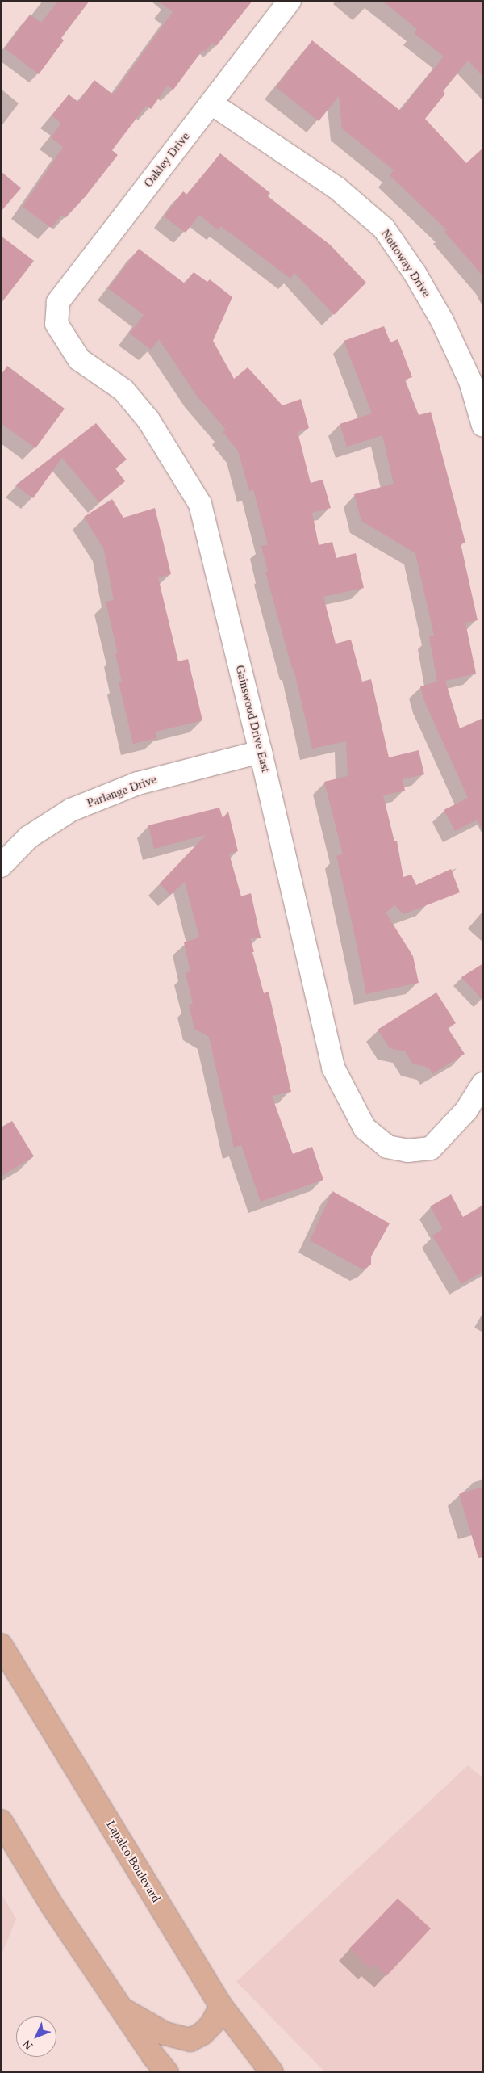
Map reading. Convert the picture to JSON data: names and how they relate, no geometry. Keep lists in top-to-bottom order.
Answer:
{
  "streets": {
    "main road": ["Lapalco Boulevard"],
    "street": [
      "Oakley Drive",
      "Nottoway Drive",
      "Gainswood Drive East",
      "Parlange Drive"
    ]
  },
  "crossings": [
    ["Oakley Drive", "Nottoway Drive"],
    ["Oakley Drive", "Gainswood Drive East"],
    ["Gainswood Drive East", "Parlange Drive"]
  ],
  "north": "bottom left"
}
